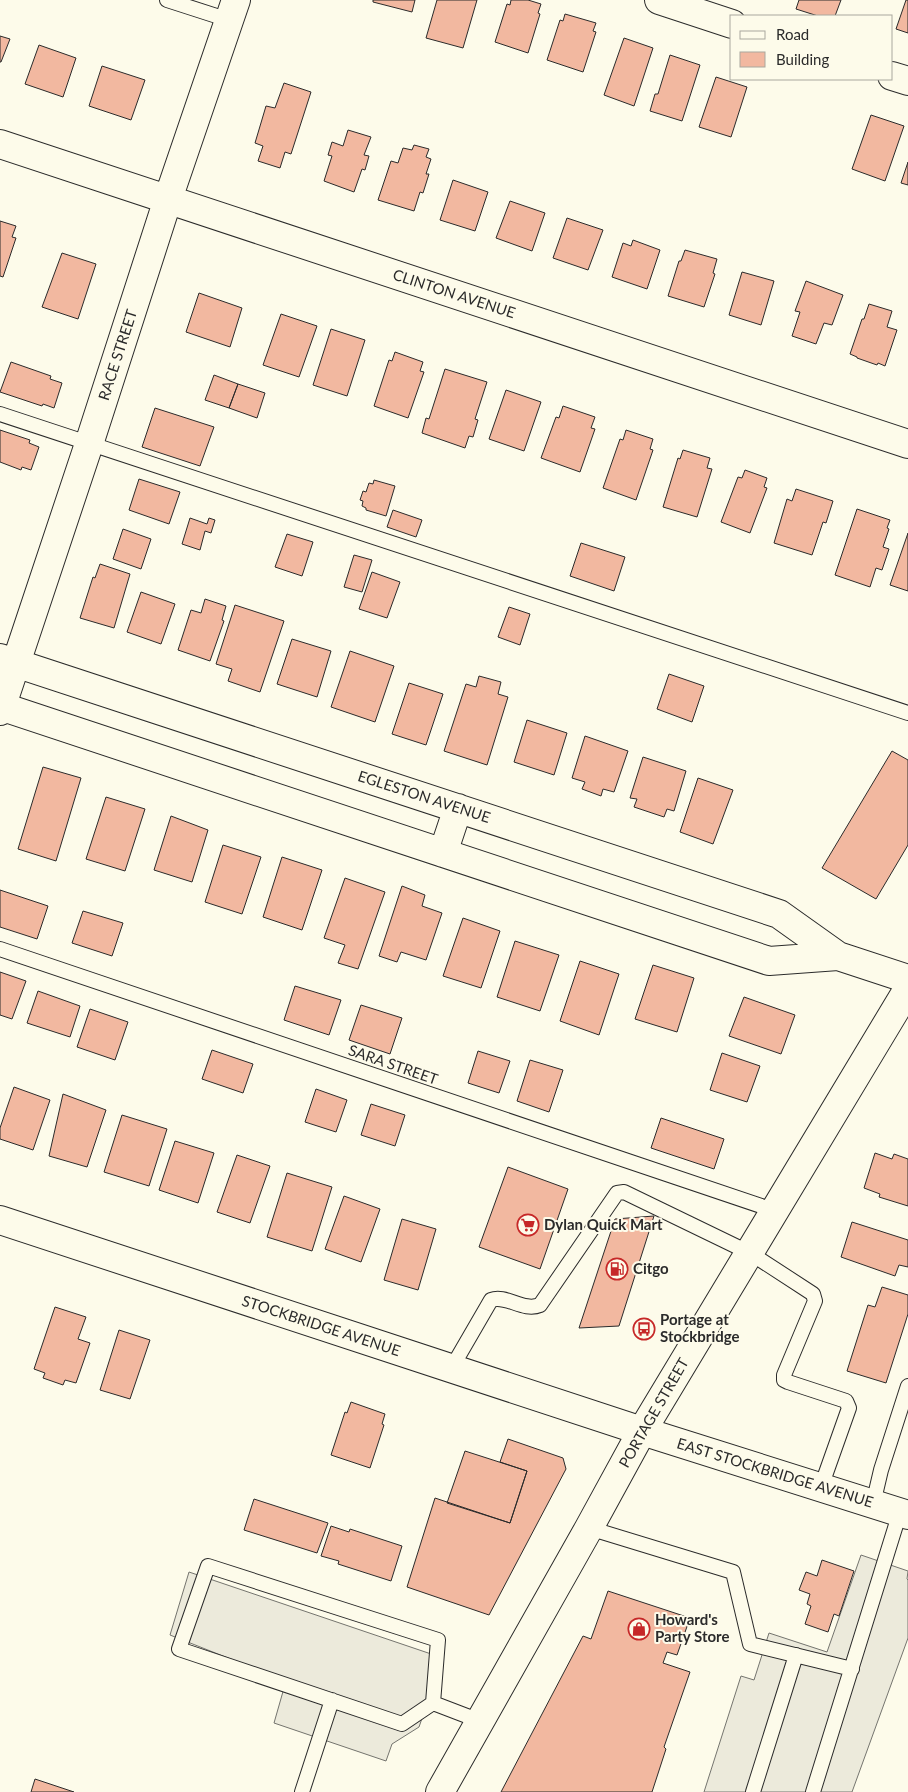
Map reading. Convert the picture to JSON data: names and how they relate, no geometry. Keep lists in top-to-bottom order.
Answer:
{
  "streets": {
    "street": [
      "CLINTON AVENUE",
      "RACE STREET",
      "EGLESTON AVENUE",
      "STOCKBRIDGE AVENUE",
      "PORTAGE STREET",
      "EAST STOCKBRIDGE AVENUE"
    ],
    "lane": ["SARA STREET"]
  },
  "crossings": [
    ["CLINTON AVENUE", "RACE STREET"],
    ["RACE STREET", "EGLESTON AVENUE"],
    ["SARA STREET", "PORTAGE STREET"],
    ["STOCKBRIDGE AVENUE", "PORTAGE STREET"],
    ["STOCKBRIDGE AVENUE", "EAST STOCKBRIDGE AVENUE"],
    ["PORTAGE STREET", "EAST STOCKBRIDGE AVENUE"]
  ],
  "places": {
    "supermarket": ["Dylan Quick Mart"],
    "fuel station": ["Citgo"],
    "bus stop": ["Portage at Stockbridge"],
    "shop": ["Howard's Party Store"]
  },
  "legend": ["Road", "Building"]
}
